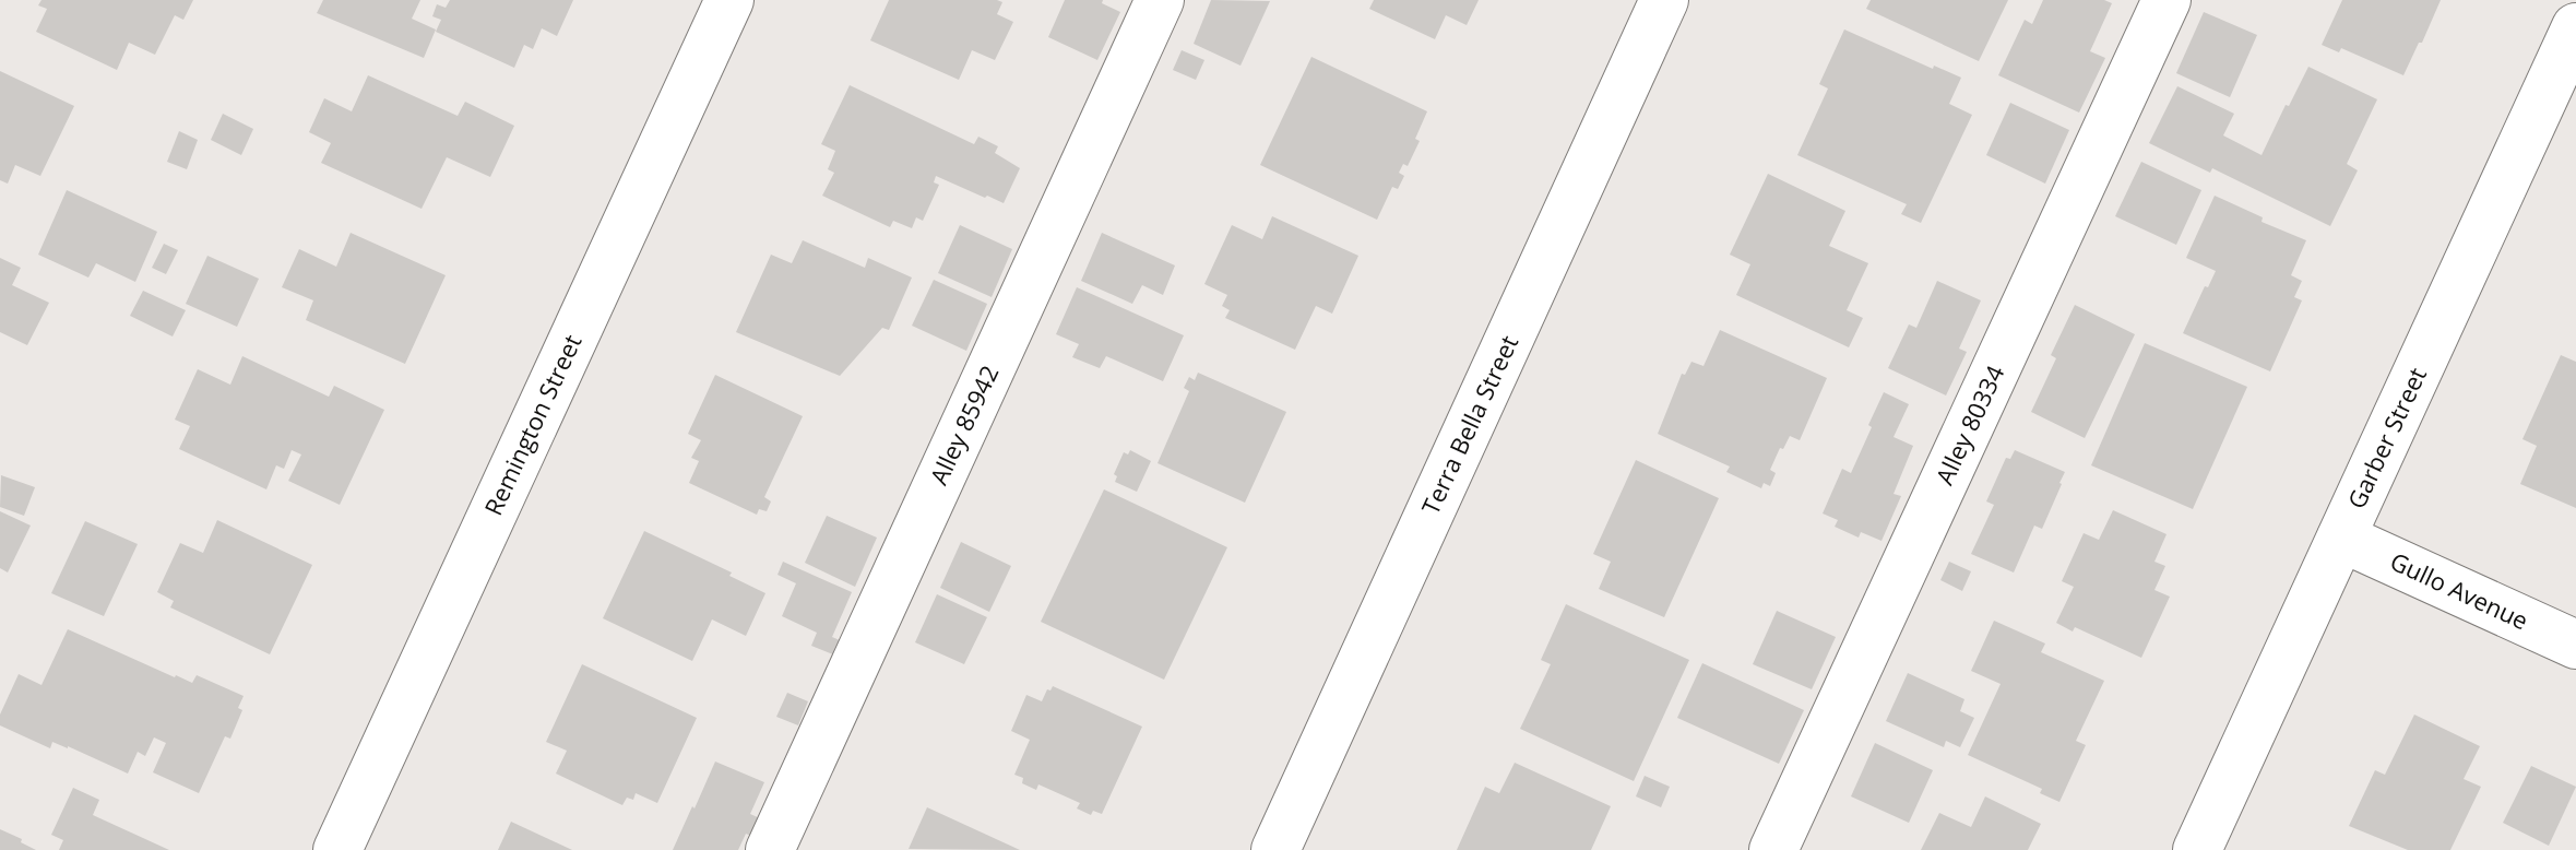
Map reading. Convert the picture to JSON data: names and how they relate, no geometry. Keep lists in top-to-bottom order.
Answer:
{
  "streets": {
    "street": [
      "Remington Street",
      "Alley 85942",
      "Terra Bella Street",
      "Alley 80334",
      "Garber Street",
      "Gullo Avenue"
    ]
  },
  "crossings": [
    ["Garber Street", "Gullo Avenue"]
  ]
}
